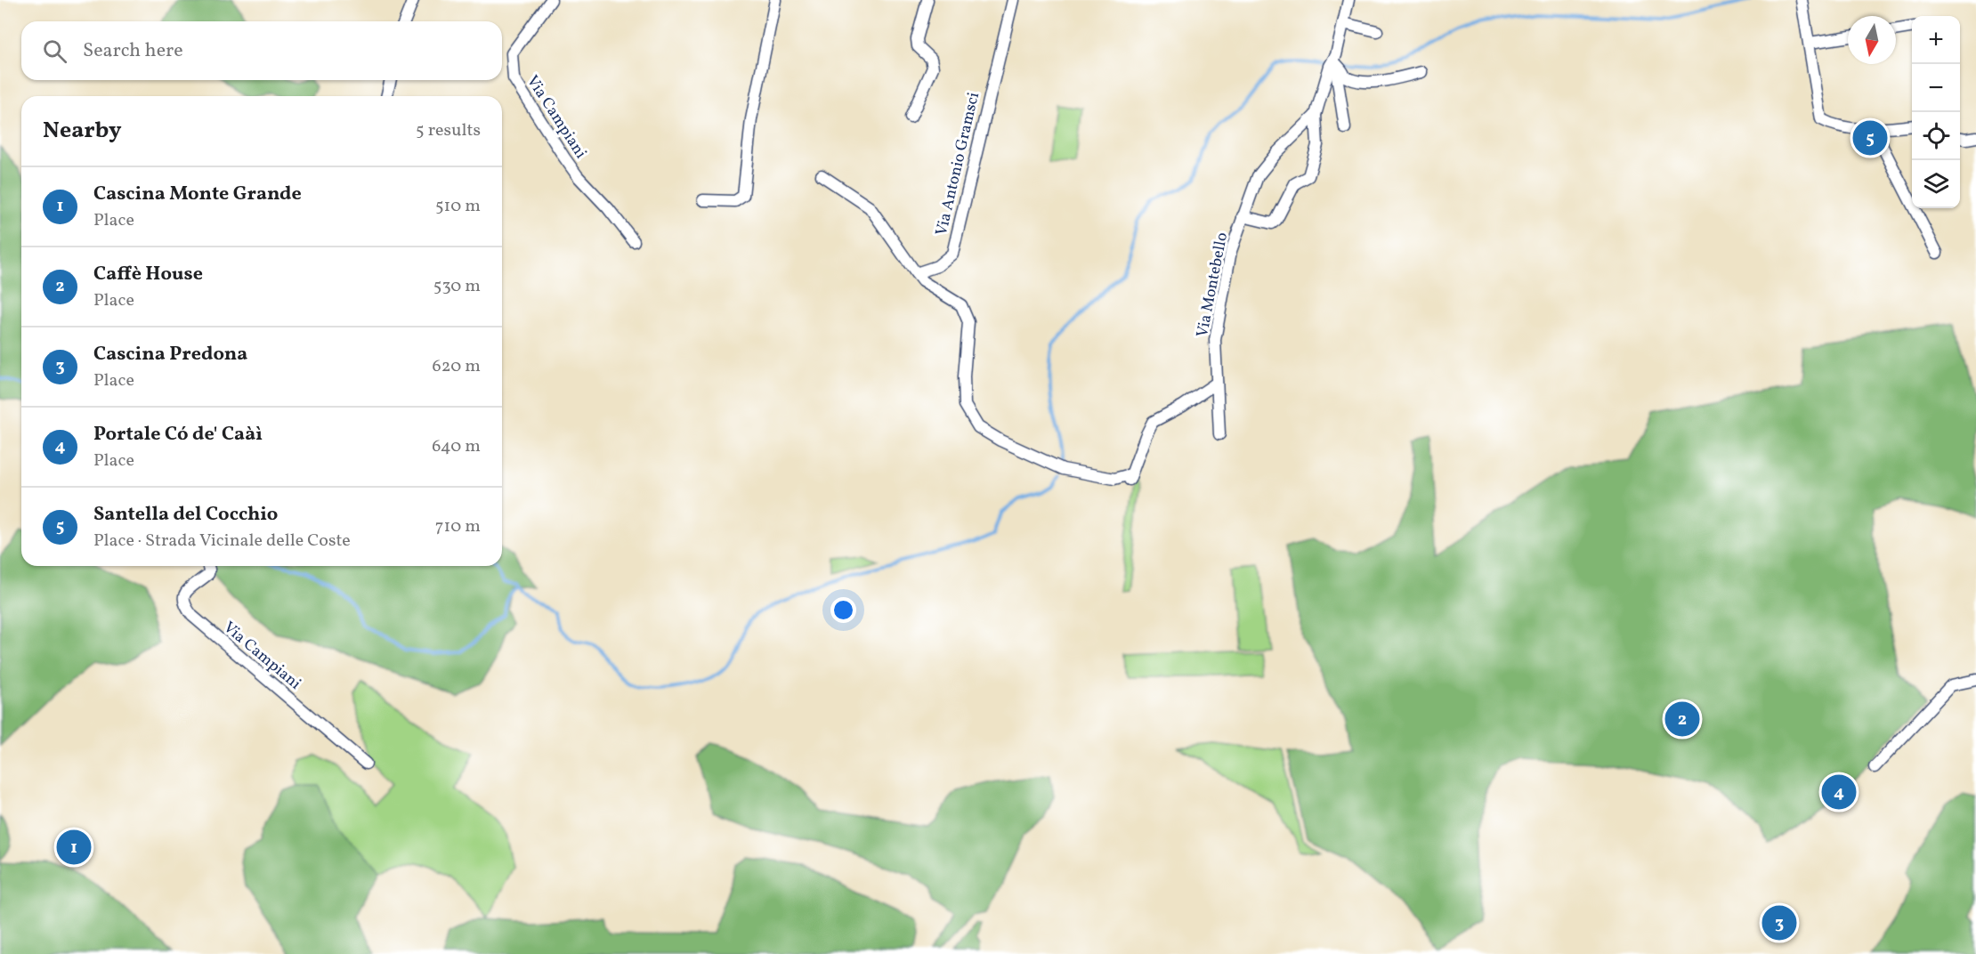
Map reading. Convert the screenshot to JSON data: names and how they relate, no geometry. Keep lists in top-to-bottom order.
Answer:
{
  "streets": {
    "street": ["Via Campiani", "Via Antonio Gramsci", "Via Montebello"]
  },
  "north": "bottom",
  "page": {
    "map_buttons": ["+", "−"],
    "search": "Search here",
    "heading": ["Nearby", "5 results"],
    "pins": [
      "5",
      "2",
      "4",
      "1",
      "3"
    ],
    "list": [
      {
        "mark": "1",
        "name": "Cascina Monte Grande",
        "note": "Place",
        "value": "510 m"
      },
      {
        "mark": "2",
        "name": "Caffè House",
        "note": "Place",
        "value": "530 m"
      },
      {
        "mark": "3",
        "name": "Cascina Predona",
        "note": "Place",
        "value": "620 m"
      },
      {
        "mark": "4",
        "name": "Portale Có de' Caàì",
        "note": "Place",
        "value": "640 m"
      },
      {
        "mark": "5",
        "name": "Santella del Cocchio",
        "note": "Place · Strada Vicinale delle Coste",
        "value": "710 m"
      }
    ]
  }
}
